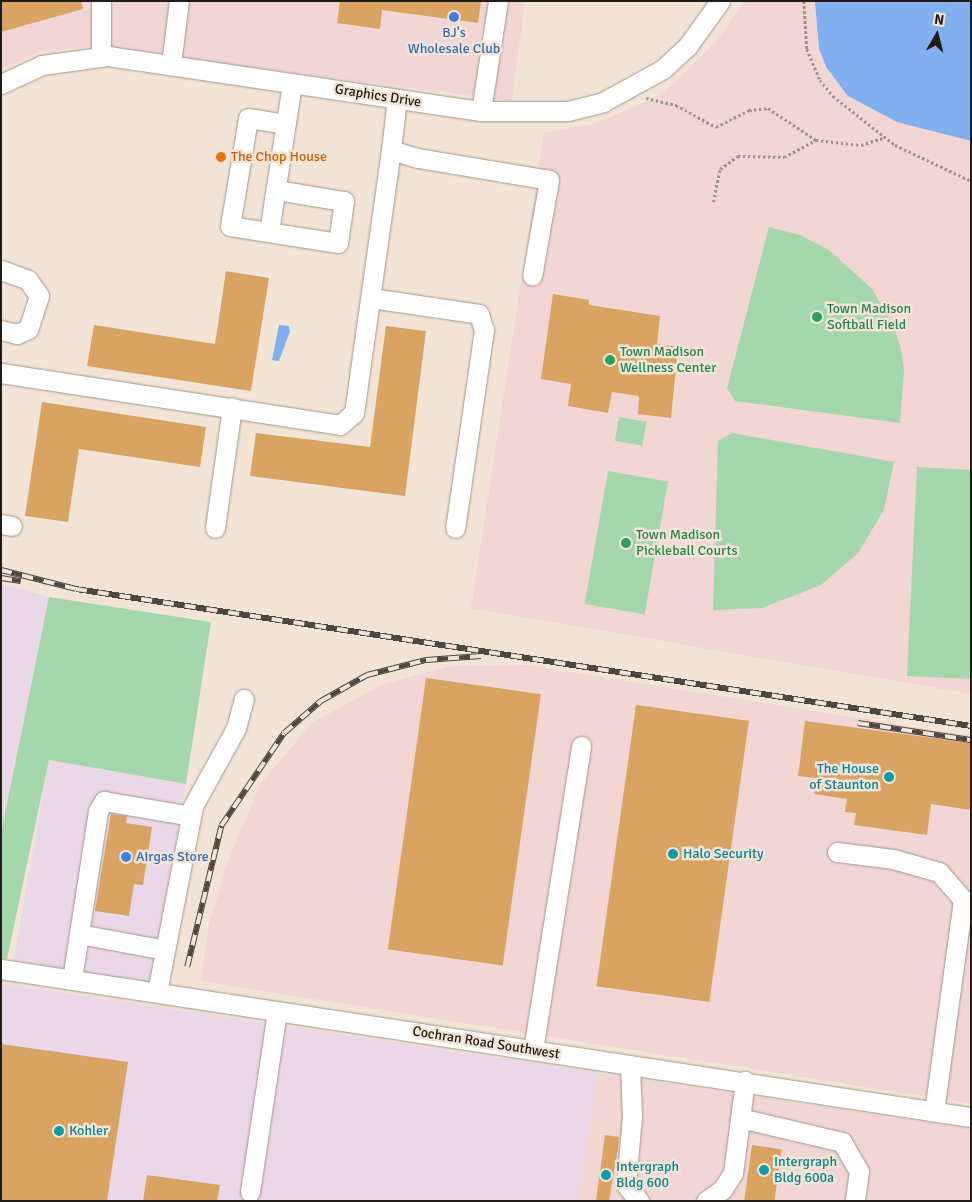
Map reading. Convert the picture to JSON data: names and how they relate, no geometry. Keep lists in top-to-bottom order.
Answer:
{
  "streets": {
    "street": ["Graphics Drive", "Cochran Road Southwest"]
  },
  "places": [
    "BJ's Wholesale Club",
    "The Chop House",
    "Town Madison Softball Field",
    "Town Madison Wellness Center",
    "Town Madison Pickleball Courts",
    "The House of Staunton",
    "Halo Security",
    "Airgas Store",
    "Kohler",
    "Intergraph Bldg 600a",
    "Intergraph Bldg 600"
  ],
  "north": "top"
}
